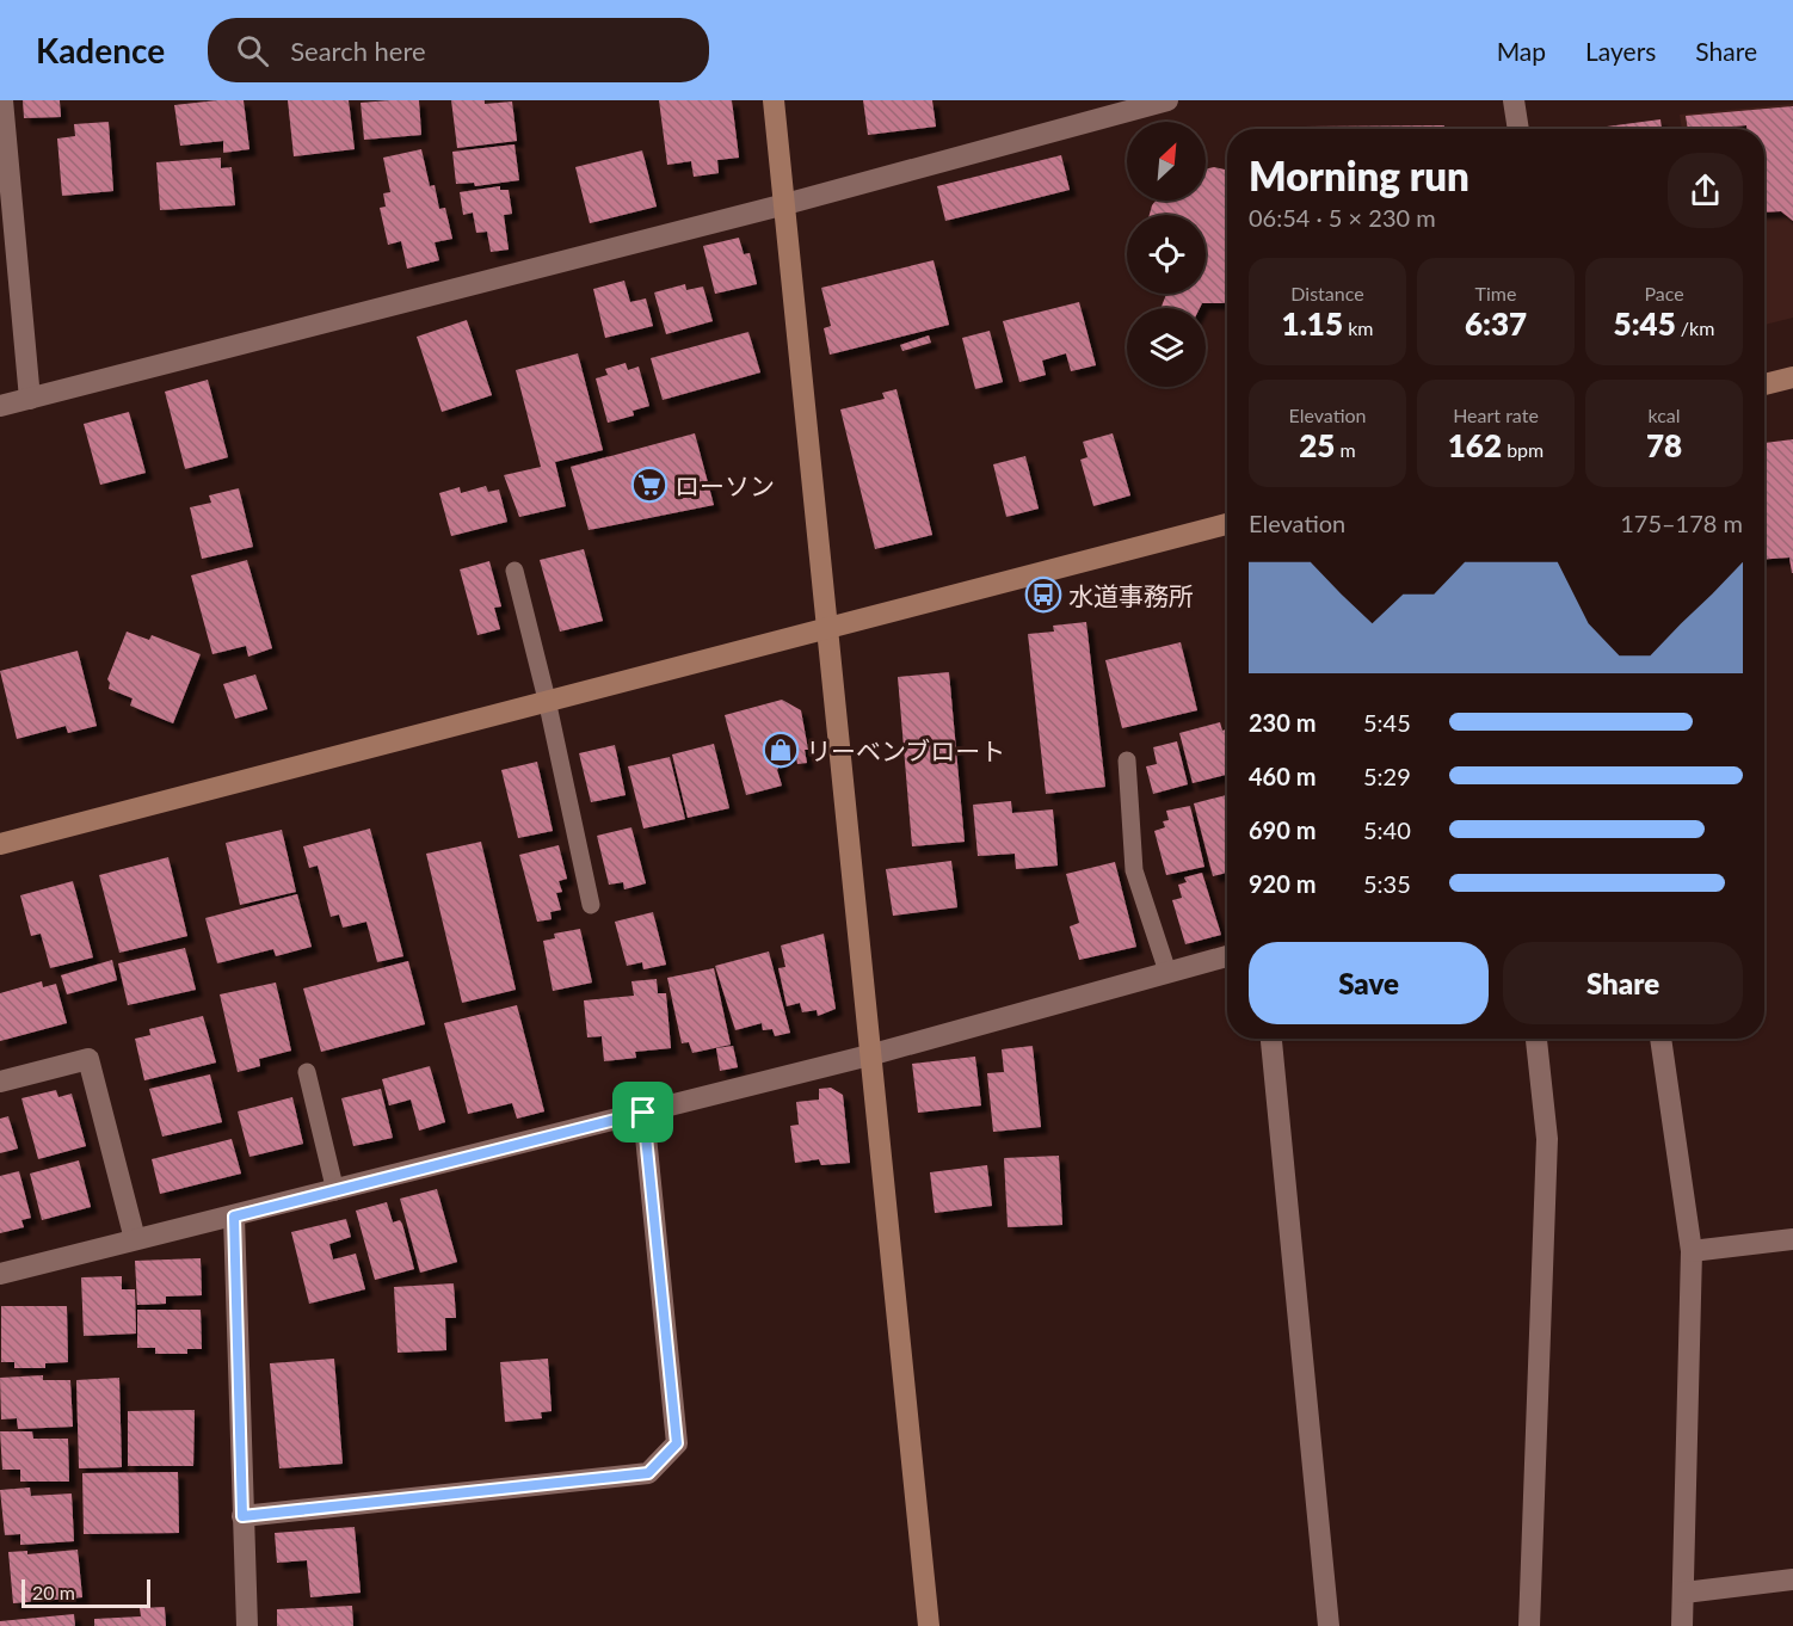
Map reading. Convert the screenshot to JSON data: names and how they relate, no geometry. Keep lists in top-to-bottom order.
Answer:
{
  "places": {
    "supermarket": ["ローソン"],
    "bus stop": ["水道事務所"],
    "shop": ["リーベンブロート"]
  },
  "scale_bar": "20 m",
  "north": "top right",
  "page": {
    "header": "Kadence",
    "search": "Search here",
    "nav": ["Map", "Layers", "Share"],
    "heading": ["Morning run", "06:54 · 5 × 230 m"],
    "stats": [
      ["Distance", "1.15 km"],
      ["Time", "6:37"],
      ["Pace", "5:45 /km"],
      ["Elevation", "25 m"],
      ["Heart rate", "162 bpm"],
      ["kcal", "78"]
    ],
    "chart": ["Elevation", "175–178 m"],
    "list": [
      {
        "name": "230 m",
        "note": "5:45"
      },
      {
        "name": "460 m",
        "note": "5:29"
      },
      {
        "name": "690 m",
        "note": "5:40"
      },
      {
        "name": "920 m",
        "note": "5:35"
      }
    ],
    "buttons": ["Save", "Share"],
    "scale": "20 m"
  }
}
